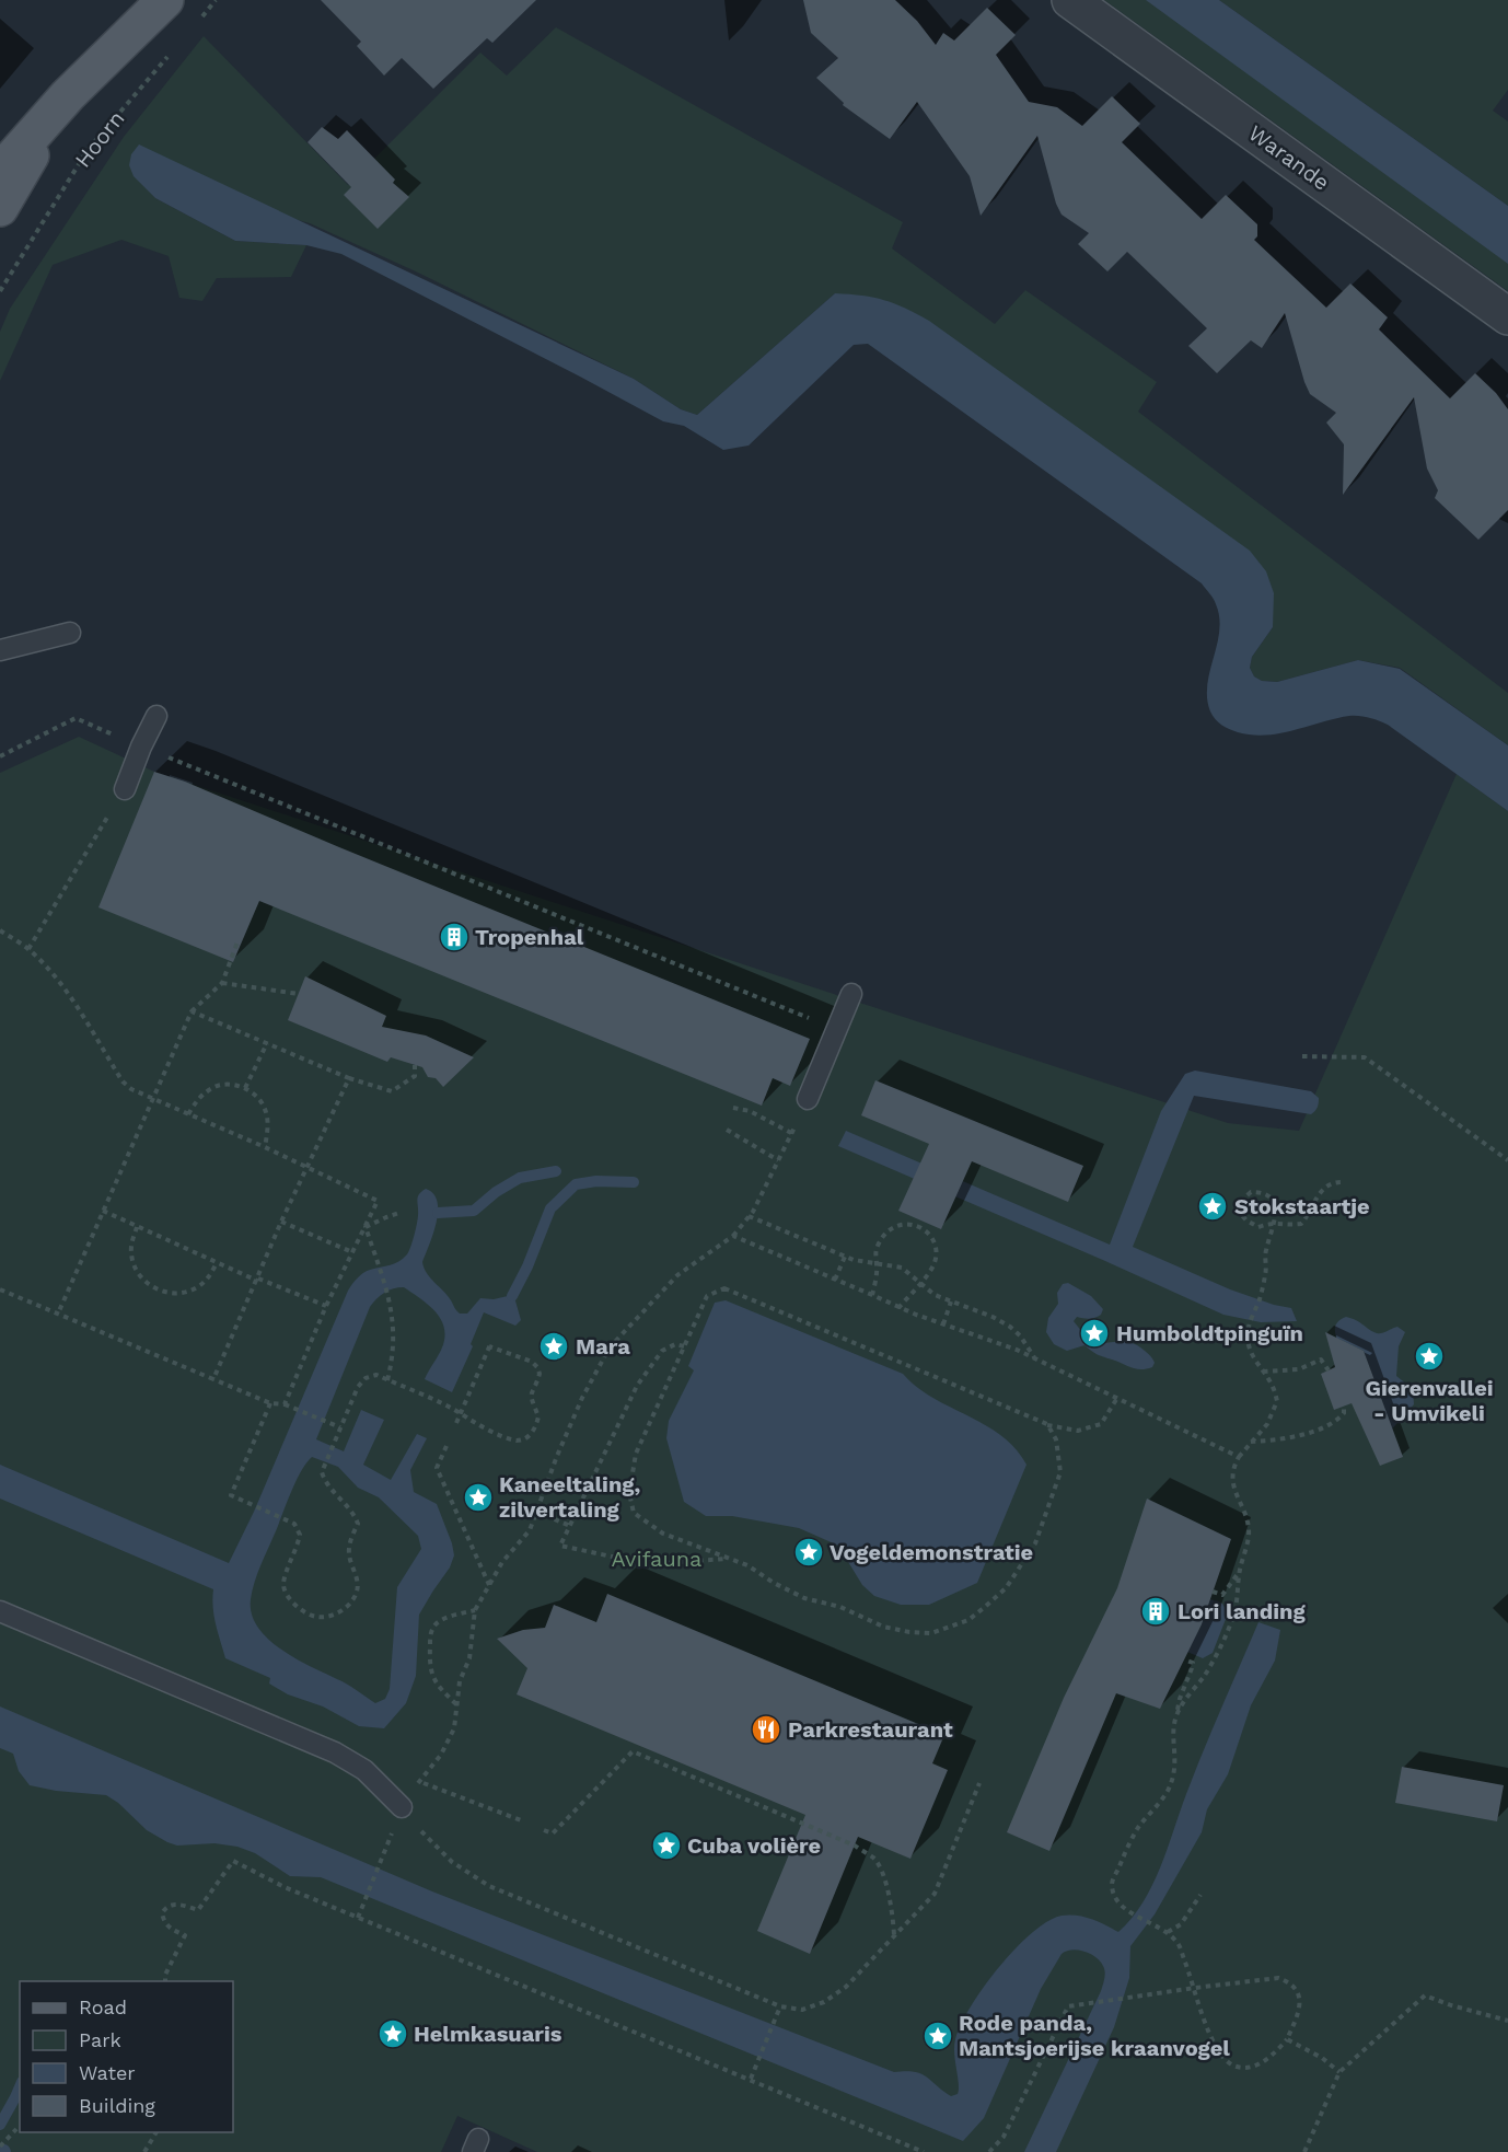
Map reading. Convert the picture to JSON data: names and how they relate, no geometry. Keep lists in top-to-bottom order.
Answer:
{
  "streets": {
    "street": ["Warande"],
    "path": ["Hoorn"]
  },
  "parks": ["Avifauna"],
  "places": {
    "building": ["Tropenhal", "Lori landing"],
    "place": [
      "Stokstaartje",
      "Humboldtpinguïn",
      "Mara",
      "Gierenvallei - Umvikeli",
      "Kaneeltaling, zilvertaling",
      "Vogeldemonstratie",
      "Cuba volière",
      "Helmkasuaris",
      "Rode panda, Mantsjoerijse kraanvogel"
    ],
    "restaurant": ["Parkrestaurant"]
  },
  "legend": [
    "Road",
    "Park",
    "Water",
    "Building"
  ]
}
